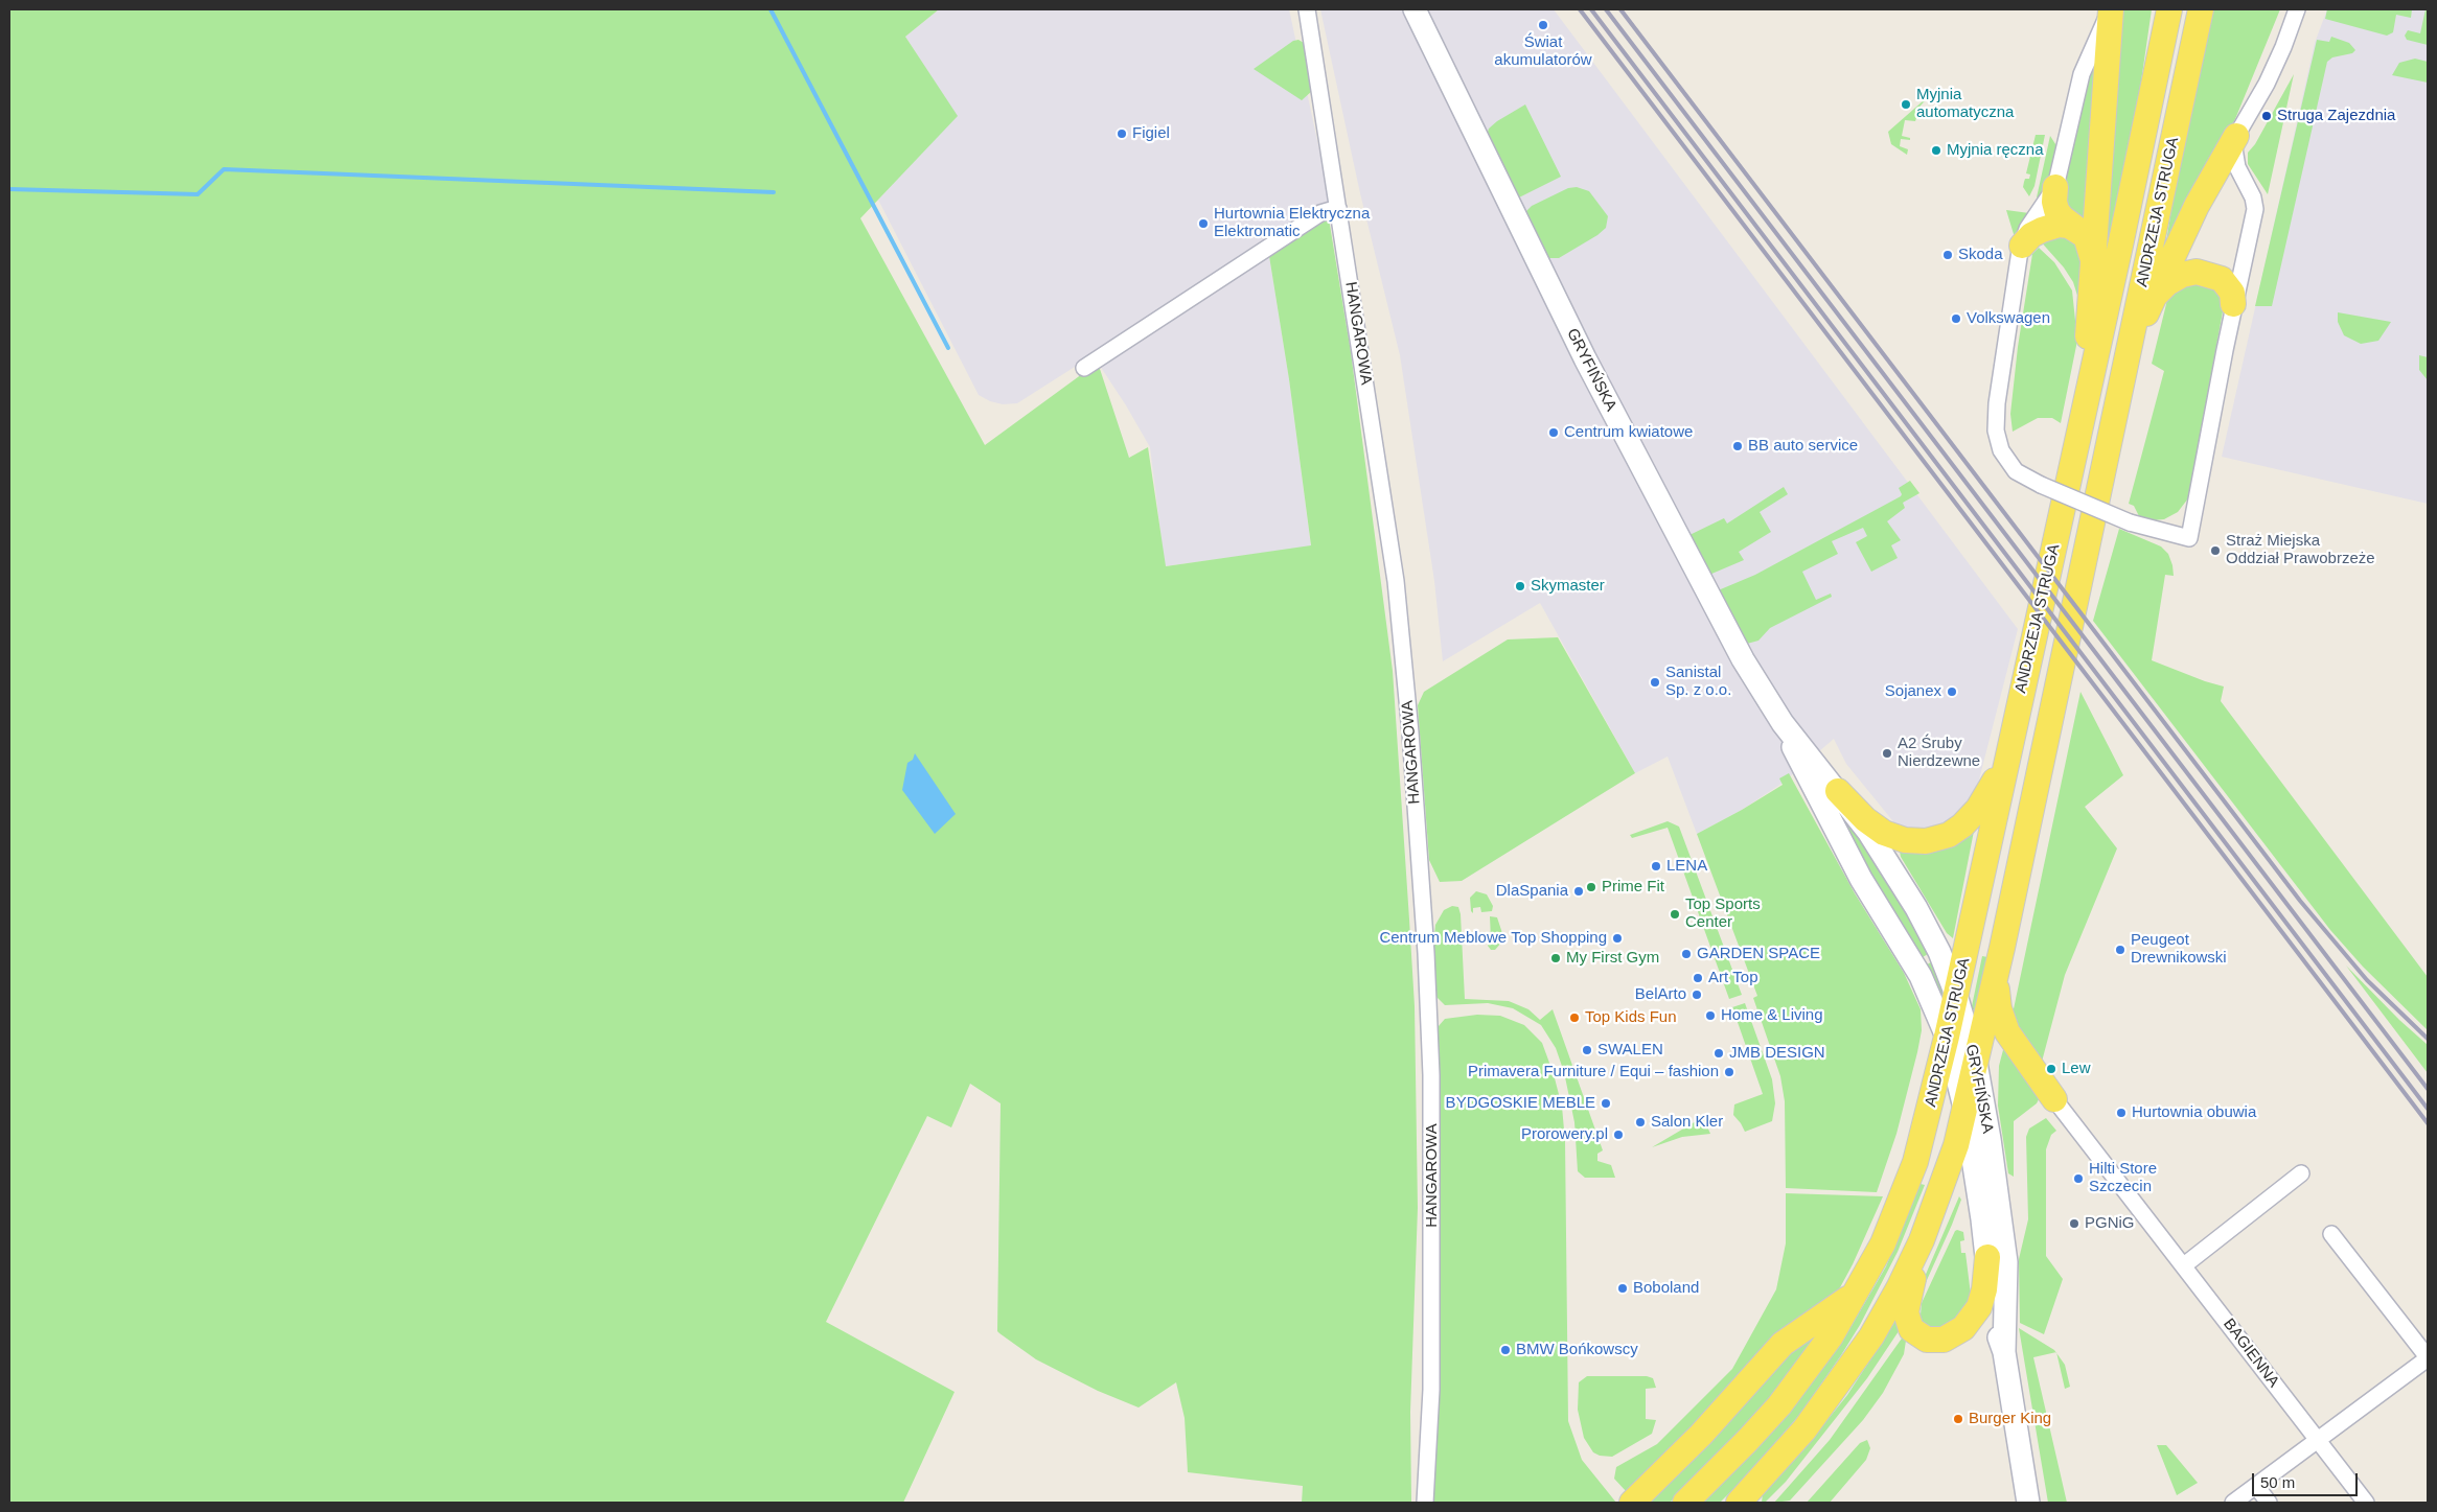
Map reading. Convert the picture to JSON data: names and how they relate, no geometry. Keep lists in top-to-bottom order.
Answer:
{
  "streets": {
    "main road": ["ANDRZEJA STRUGA"],
    "street": ["HANGAROWA", "GRYFIŃSKA", "BAGIENNA"]
  },
  "crossings": [
    ["ANDRZEJA STRUGA", "GRYFIŃSKA"]
  ],
  "places": [
    "Świat akumulatorów",
    "Myjnia automatyczna",
    "Struga Zajezdnia",
    "Figiel",
    "Myjnia ręczna",
    "Hurtownia Elektryczna Elektromatic",
    "Skoda",
    "Volkswagen",
    "Centrum kwiatowe",
    "BB auto service",
    "Straż Miejska Oddział Prawobrzeże",
    "Skymaster",
    "Sanistal Sp. z o.o.",
    "Sojanex",
    "A2 Śruby Nierdzewne",
    "LENA",
    "Prime Fit",
    "DlaSpania",
    "Top Sports Center",
    "Centrum Meblowe Top Shopping",
    "Peugeot Drewnikowski",
    "GARDEN SPACE",
    "My First Gym",
    "Art Top",
    "BelArto",
    "Home & Living",
    "Top Kids Fun",
    "SWALEN",
    "JMB DESIGN",
    "Lew",
    "Primavera Furniture / Equi – fashion",
    "BYDGOSKIE MEBLE",
    "Hurtownia obuwia",
    "Salon Kler",
    "Prorowery.pl",
    "Hilti Store Szczecin",
    "PGNiG",
    "Boboland",
    "BMW Bońkowscy",
    "Burger King"
  ],
  "scale_bar": "50 m"
}
